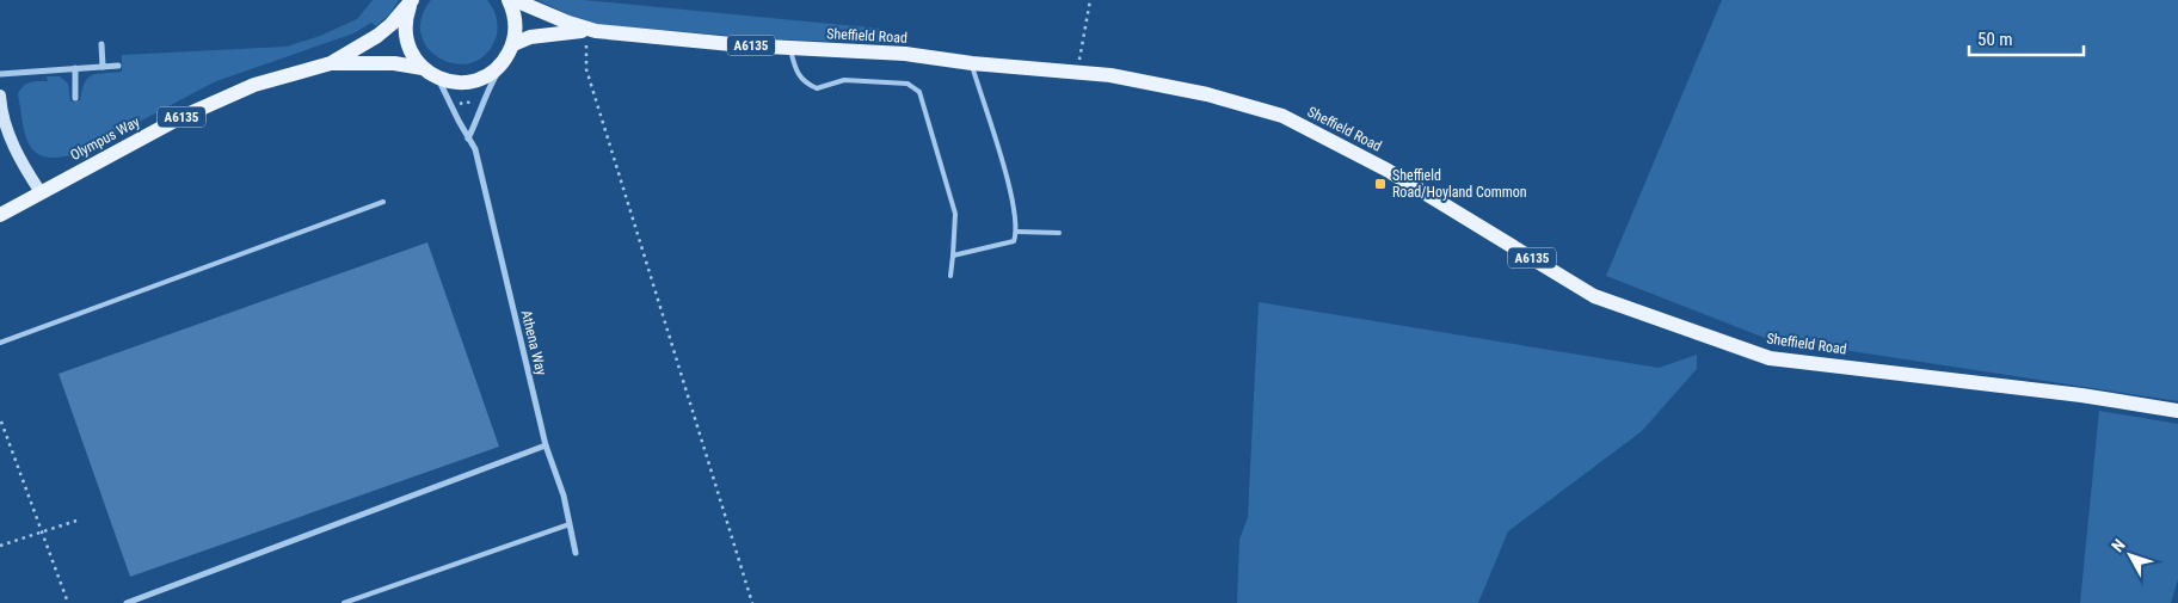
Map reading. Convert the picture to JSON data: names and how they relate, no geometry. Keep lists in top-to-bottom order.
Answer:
{
  "streets": {
    "main road": ["Sheffield Road", "A6135", "Olympus Way"],
    "street": ["Athena Way"]
  },
  "crossings": [
    ["Sheffield Road", "Olympus Way"],
    ["Olympus Way", "Athena Way"]
  ],
  "places": {
    "transit": ["Sheffield Road/Hoyland Common"]
  },
  "scale_bar": "50 m",
  "north": "top left"
}
